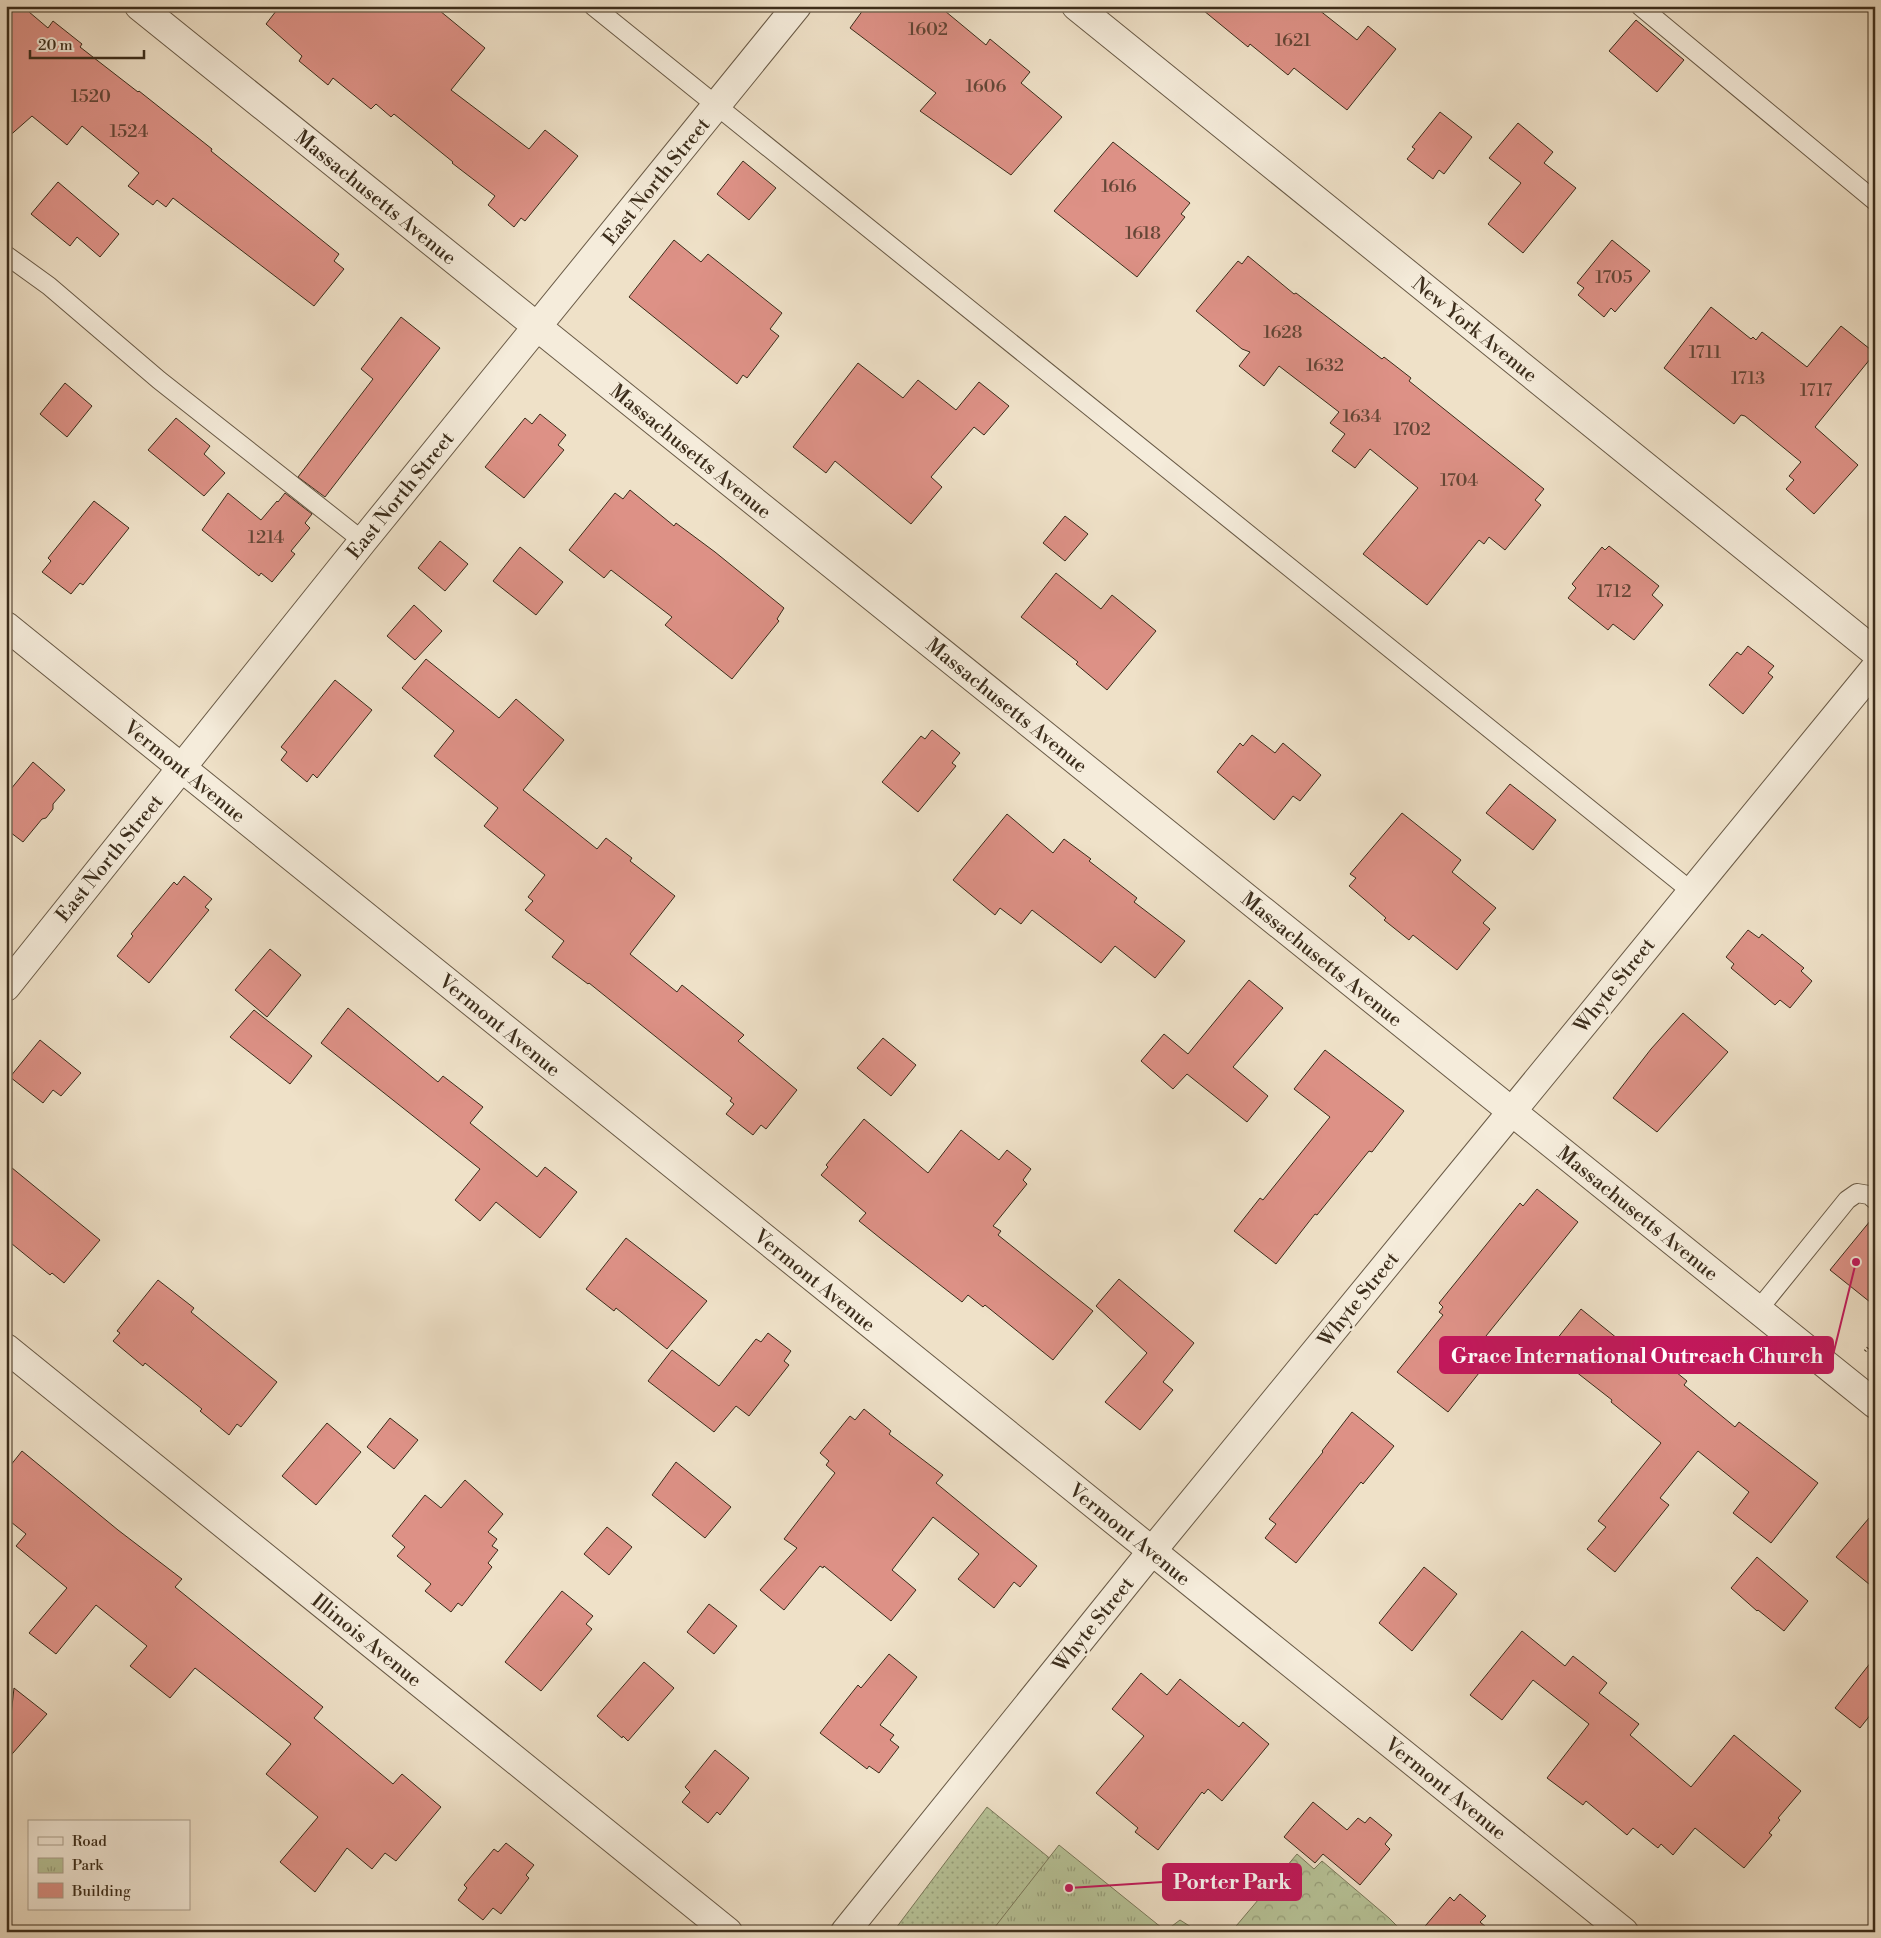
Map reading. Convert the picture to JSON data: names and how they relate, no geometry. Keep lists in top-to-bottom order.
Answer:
{
  "streets": {
    "street": [
      "East North Street",
      "Massachusetts Avenue",
      "New York Avenue",
      "Vermont Avenue",
      "Whyte Street",
      "Illinois Avenue"
    ]
  },
  "crossings": [
    ["East North Street", "Massachusetts Avenue"],
    ["East North Street", "Vermont Avenue"],
    ["Massachusetts Avenue", "Whyte Street"],
    ["Vermont Avenue", "Whyte Street"]
  ],
  "places": ["Grace International Outreach Church", "Porter Park"],
  "house_numbers": [
    "1602",
    "1621",
    "1606",
    "1520",
    "1524",
    "1616",
    "1618",
    "1705",
    "1628",
    "1711",
    "1632",
    "1713",
    "1717",
    "1634",
    "1702",
    "1704",
    "1214",
    "1712"
  ],
  "legend": ["Road", "Park", "Building"],
  "scale_bar": "20 m"
}
